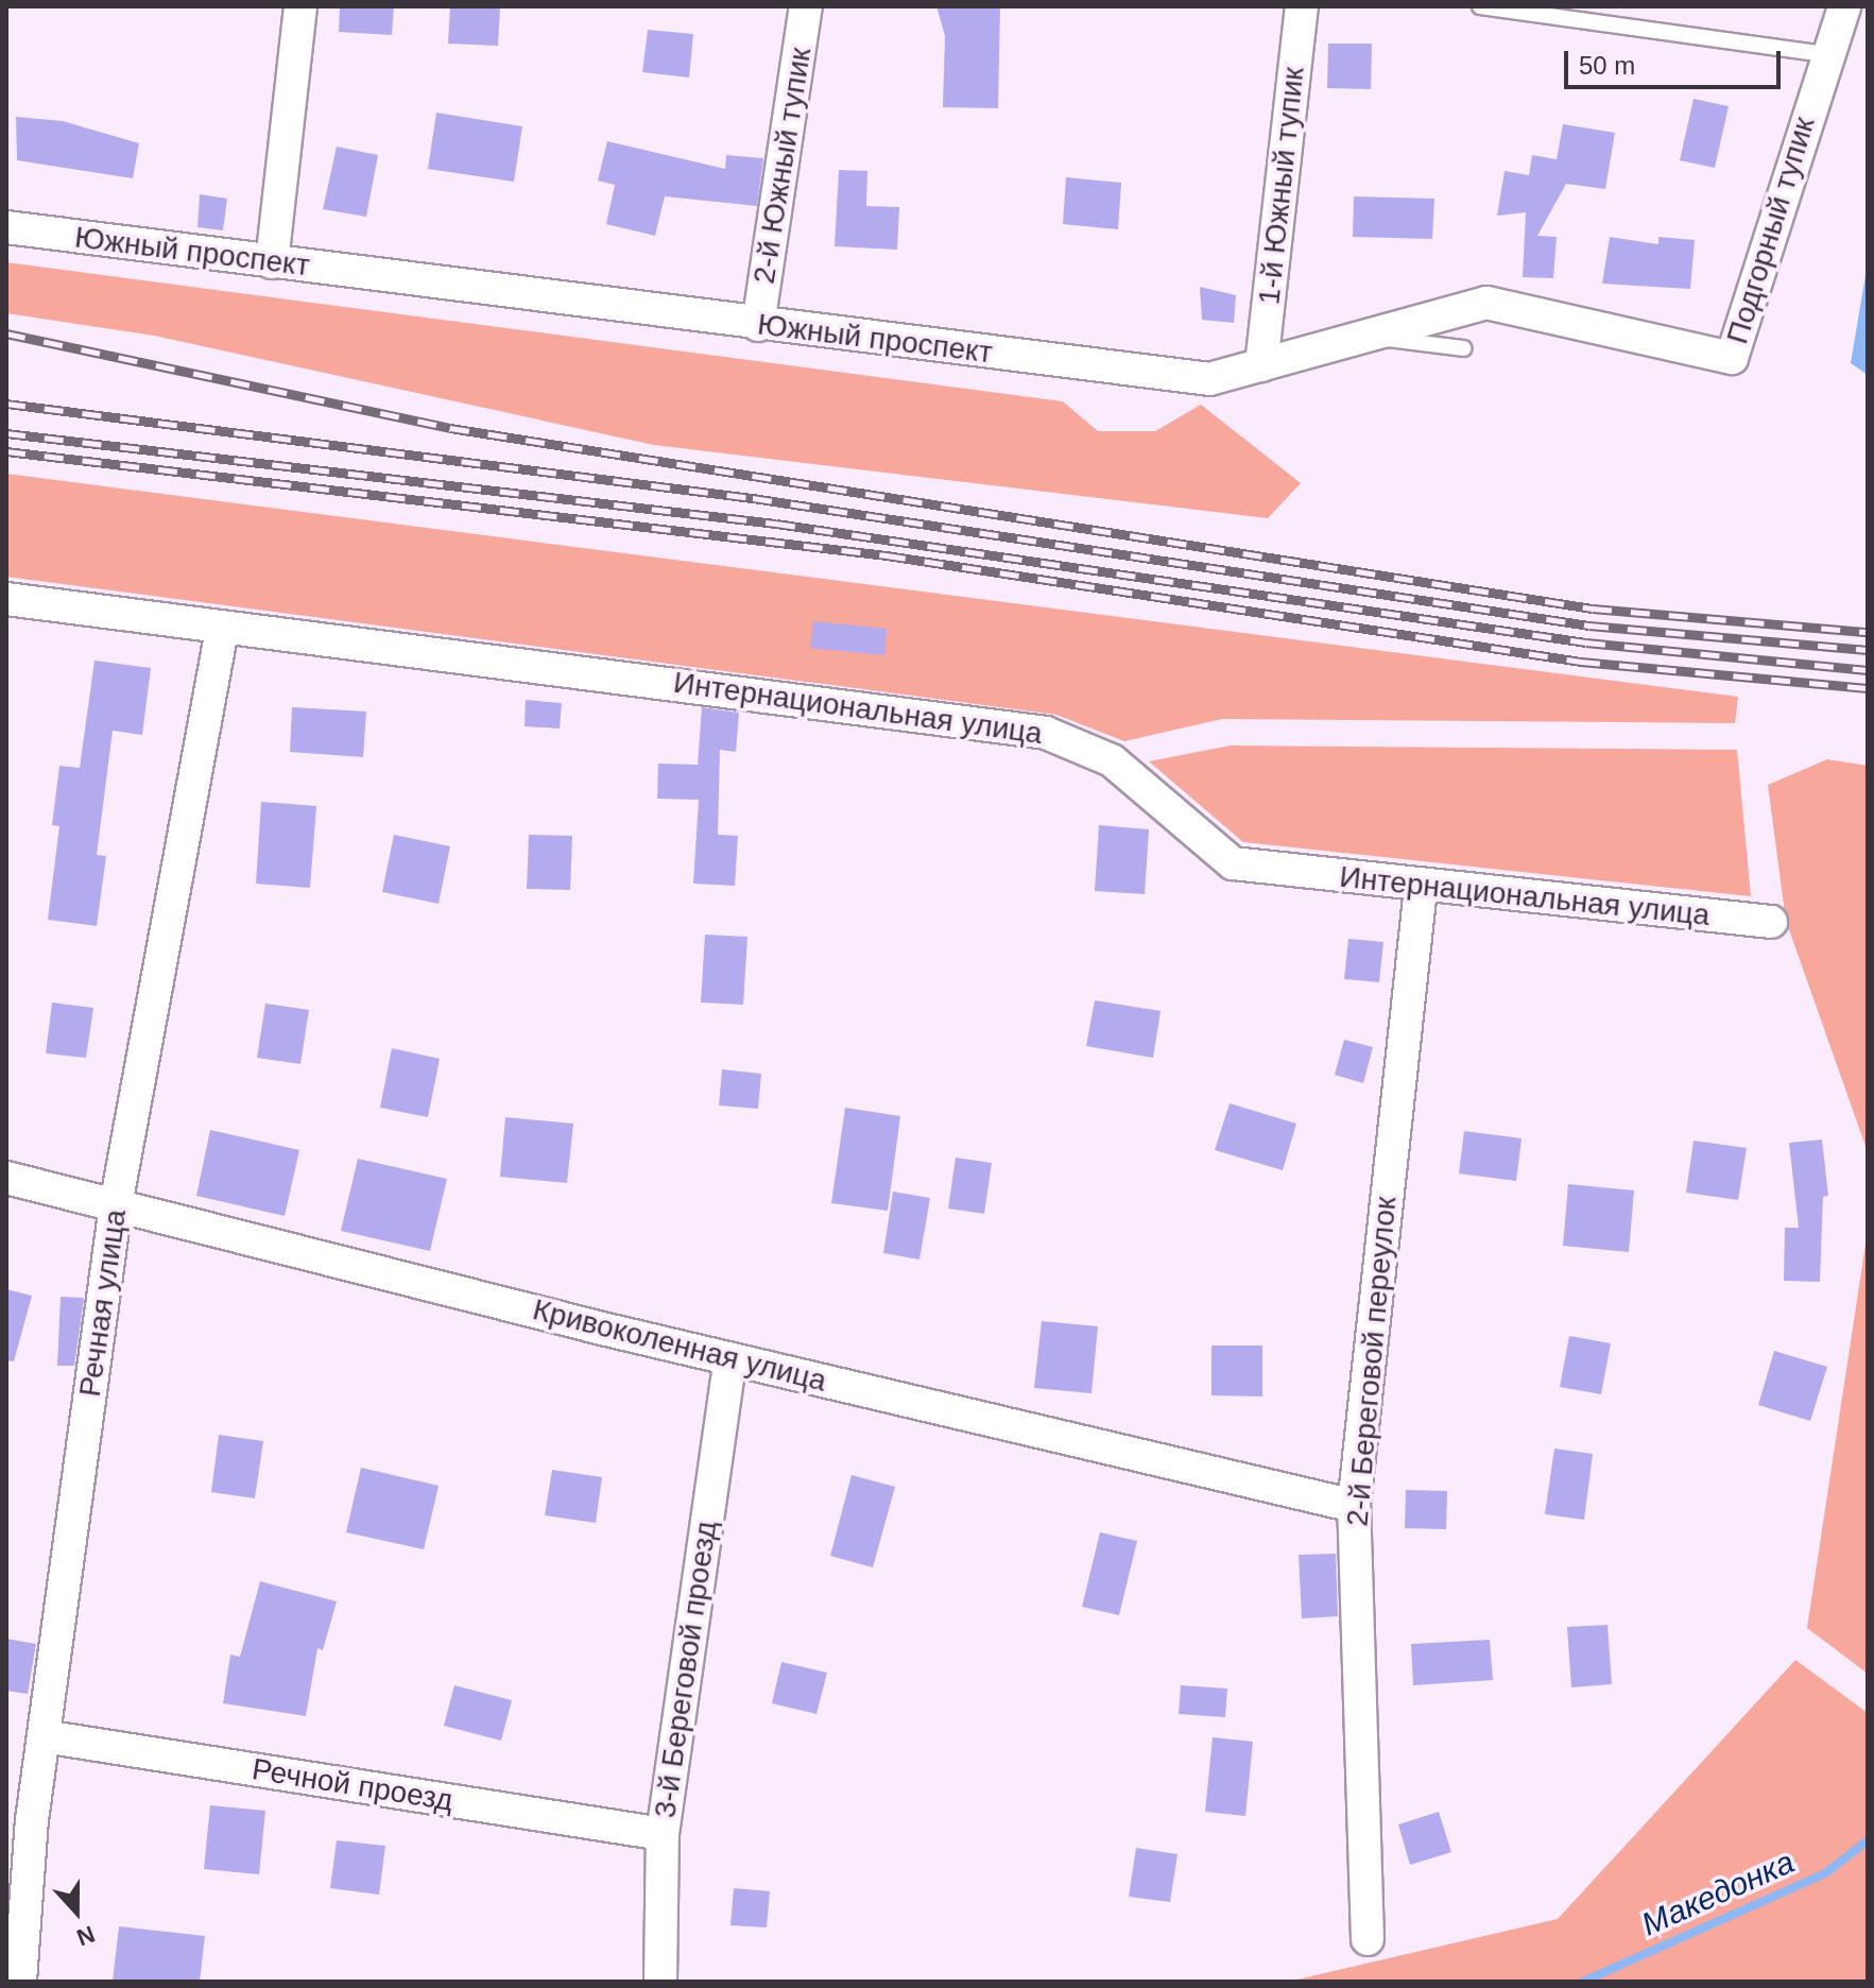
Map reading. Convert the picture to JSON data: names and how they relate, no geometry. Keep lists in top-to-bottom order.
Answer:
{
  "streets": {
    "street": [
      "2-й Южный тупик",
      "1-й Южный тупик",
      "Подгорный тупик",
      "Южный проспект",
      "Интернациональная улица",
      "Речная улица",
      "Кривоколенная улица",
      "2-й Береговой переулок",
      "3-й Береговой проезд",
      "Речной проезд"
    ]
  },
  "crossings": [
    ["2-й Южный тупик", "Южный проспект"],
    ["1-й Южный тупик", "Южный проспект"],
    ["Подгорный тупик", "Южный проспект"],
    ["Интернациональная улица", "Речная улица"],
    ["Интернациональная улица", "2-й Береговой переулок"],
    ["Речная улица", "Кривоколенная улица"],
    ["Речная улица", "Речной проезд"],
    ["Кривоколенная улица", "2-й Береговой переулок"],
    ["Кривоколенная улица", "3-й Береговой проезд"],
    ["3-й Береговой проезд", "Речной проезд"]
  ],
  "water": ["Македонка"],
  "scale_bar": "50 m",
  "north": "bottom"
}
